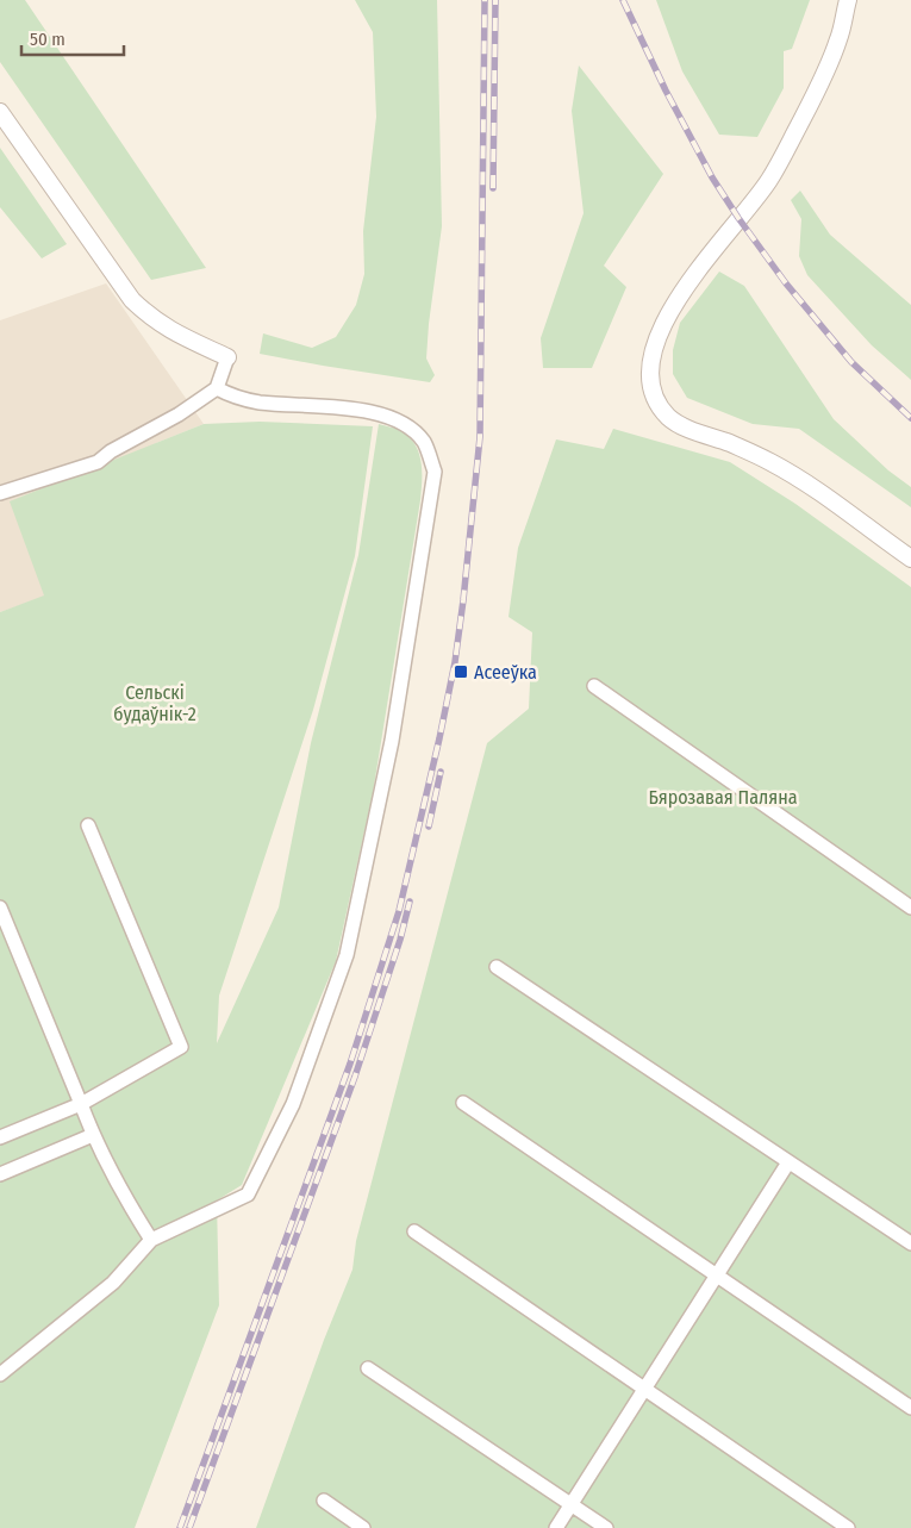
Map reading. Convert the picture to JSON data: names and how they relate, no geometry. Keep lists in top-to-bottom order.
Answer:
{
  "parks": ["Сельскі будаўнік-2", "Бярозавая Паляна"],
  "places": {
    "transit": ["Асееўка"]
  },
  "scale_bar": "50 m"
}
